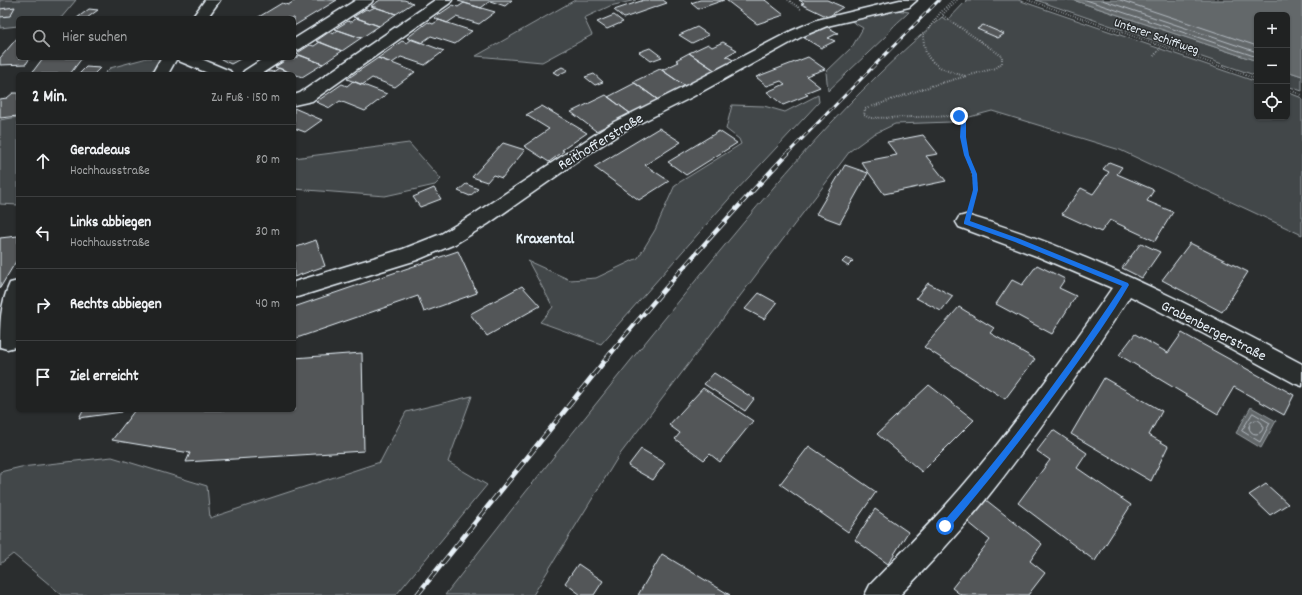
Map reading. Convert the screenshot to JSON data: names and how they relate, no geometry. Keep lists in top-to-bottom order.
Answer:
{
  "streets": {
    "street": ["Reithofferstraße", "Grabenbergerstraße"],
    "path": ["Unterer Schiffweg"]
  },
  "districts": ["Kraxental"],
  "page": {
    "map_buttons": ["+", "−"],
    "search": "Hier suchen",
    "heading": ["2 Min.", "Zu Fuß · 150 m"],
    "list": [
      ["Geradeaus", "Hochhausstraße", "80 m"],
      ["Links abbiegen", "Hochhausstraße", "30 m"],
      ["Rechts abbiegen", "40 m"],
      "Ziel erreicht"
    ]
  }
}
